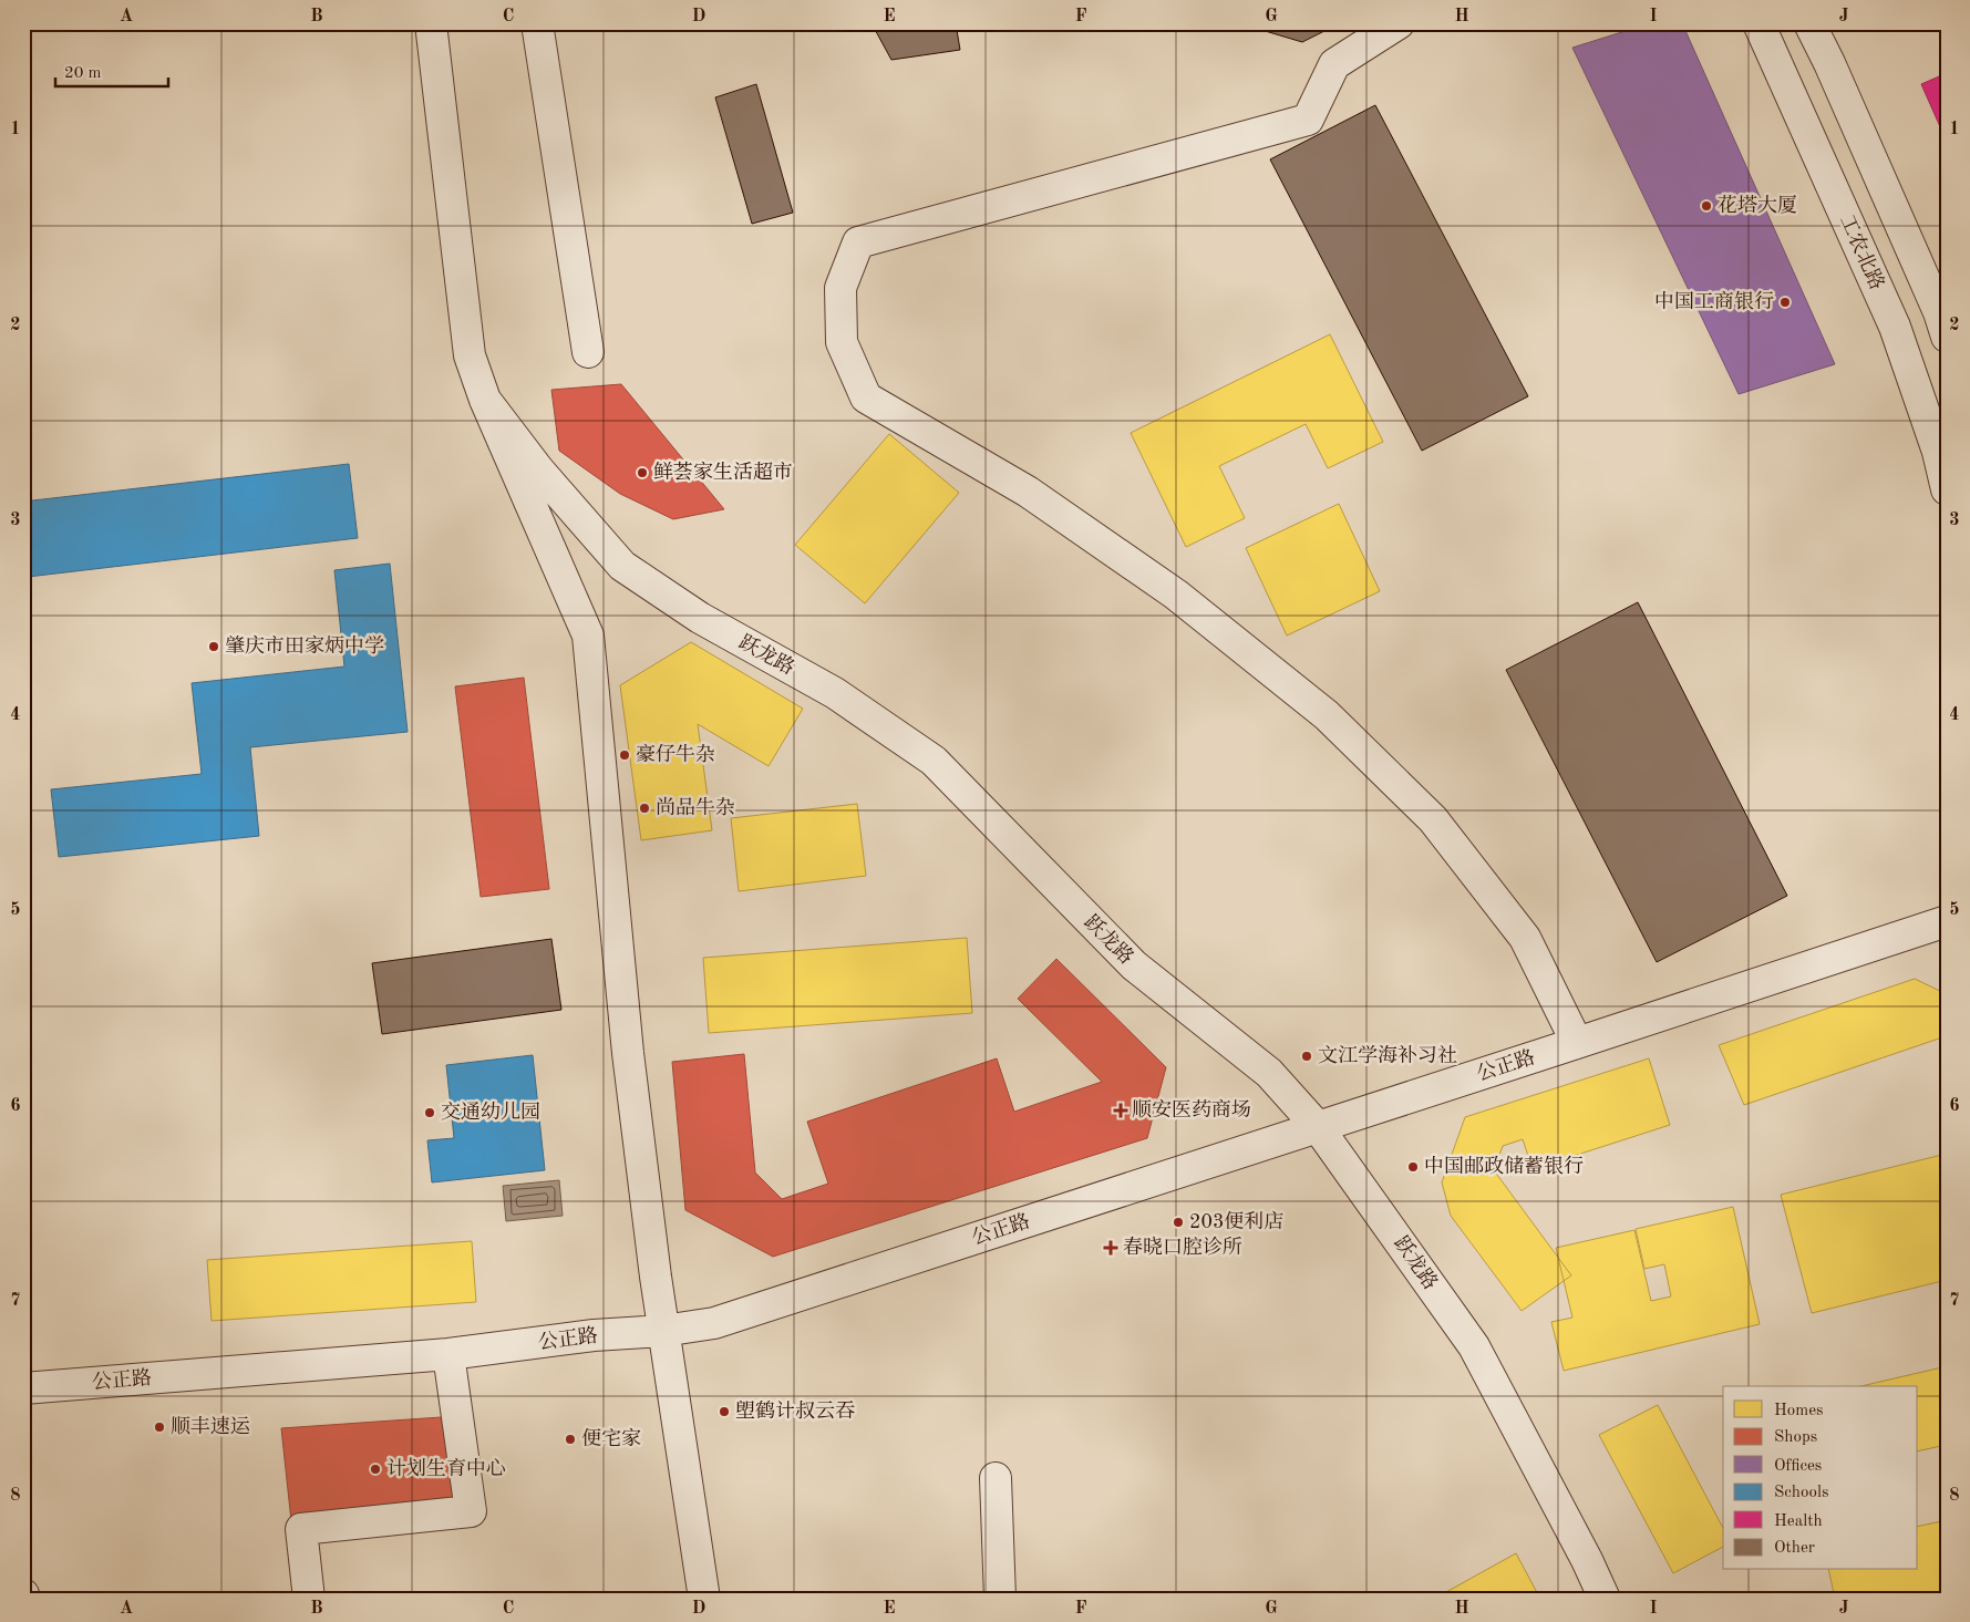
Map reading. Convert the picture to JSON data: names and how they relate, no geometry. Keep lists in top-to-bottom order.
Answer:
{
  "streets": {
    "street": ["工农北路", "跃龙路", "公正路"]
  },
  "crossings": [
    ["跃龙路", "公正路"]
  ],
  "places": {
    "other": [
      "花塔大厦",
      "中国工商银行",
      "鲜荟家生活超市",
      "肇庆市田家炳中学",
      "豪仔牛杂",
      "尚品牛杂",
      "文江学海补习社",
      "交通幼儿园",
      "中国邮政储蓄银行",
      "203便利店",
      "塱鹤计叔云吞",
      "顺丰速运",
      "便宅家",
      "计划生育中心"
    ],
    "health": ["顺安医药商场", "春晓口腔诊所"]
  },
  "legend": [
    "Homes",
    "Shops",
    "Offices",
    "Schools",
    "Health",
    "Other"
  ],
  "scale_bar": "20 m",
  "grid": {
    "columns": [
      "A",
      "B",
      "C",
      "D",
      "E",
      "F",
      "G",
      "H",
      "I",
      "J"
    ],
    "rows": [
      "1",
      "2",
      "3",
      "4",
      "5",
      "6",
      "7",
      "8"
    ]
  }
}
